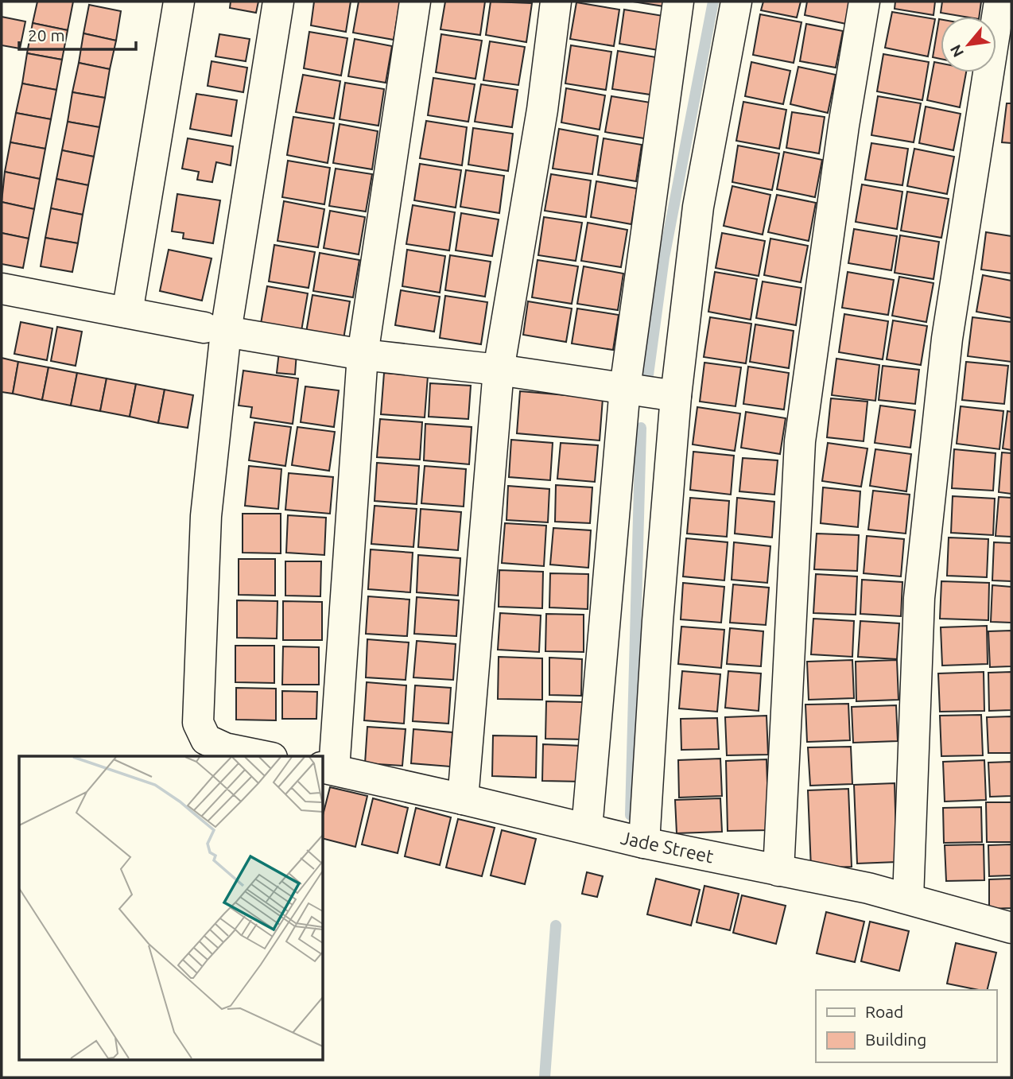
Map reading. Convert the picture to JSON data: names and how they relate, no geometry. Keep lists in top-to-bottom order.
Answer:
{
  "streets": {
    "street": ["Jade Street"]
  },
  "legend": ["Road", "Building"],
  "scale_bar": "20 m",
  "north": "bottom left"
}
